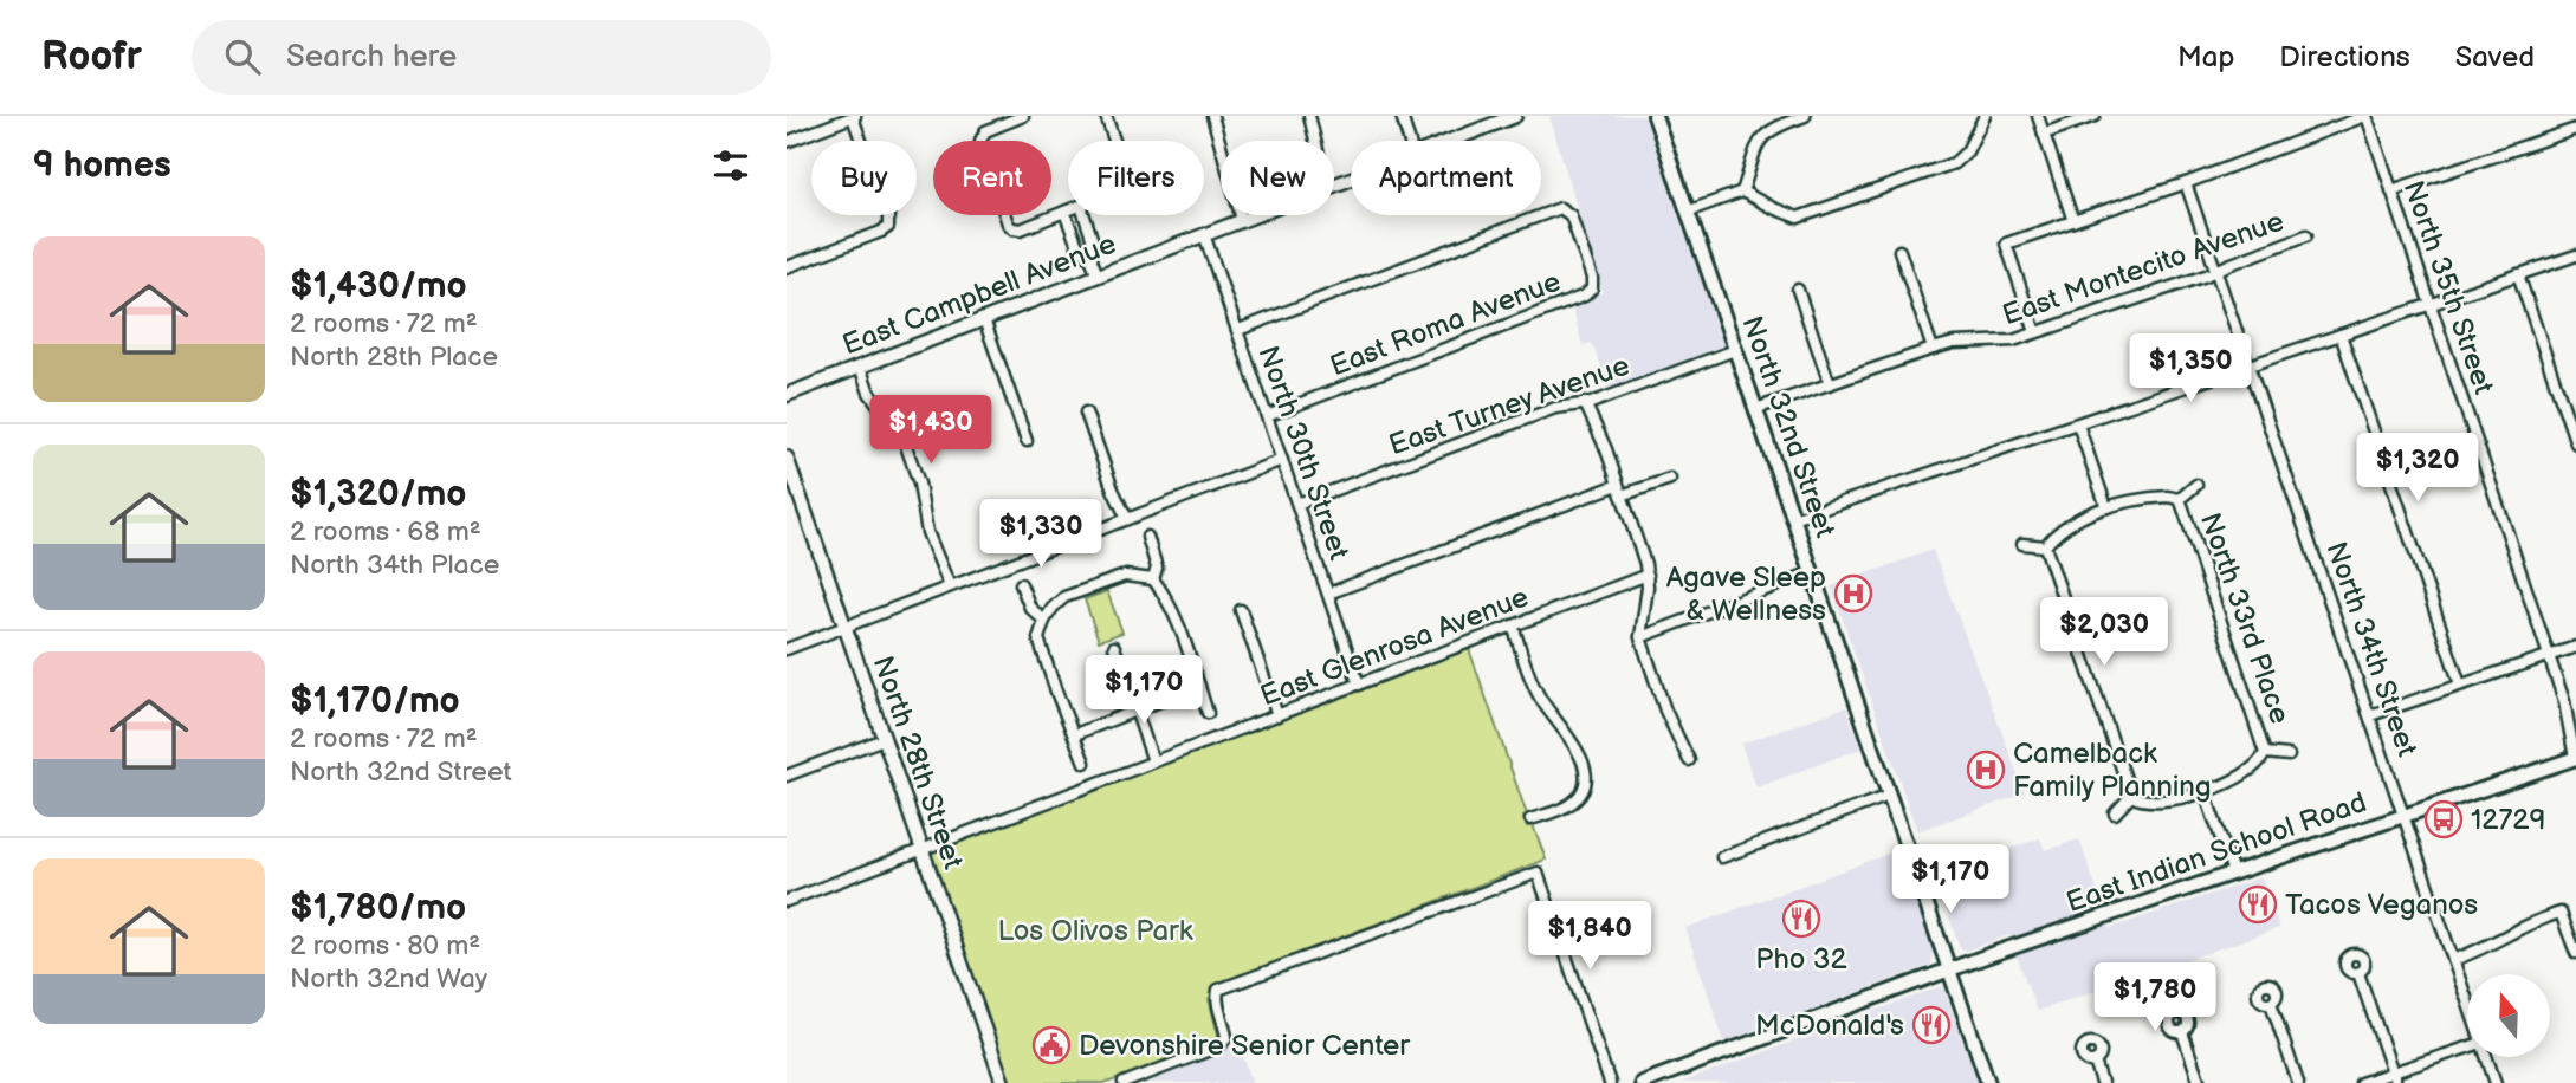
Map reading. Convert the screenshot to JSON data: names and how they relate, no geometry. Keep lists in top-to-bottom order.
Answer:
{
  "streets": {
    "main road": ["North 32nd Street", "East Indian School Road"],
    "street": [
      "East Montecito Avenue",
      "North 35th Street",
      "East Campbell Avenue",
      "East Roma Avenue",
      "East Turney Avenue",
      "North 30th Street",
      "North 33rd Place",
      "East Glenrosa Avenue",
      "North 34th Street",
      "North 28th Street"
    ]
  },
  "crossings": [
    ["East Montecito Avenue", "North 32nd Street"],
    ["East Montecito Avenue", "North 34th Street"],
    ["North 35th Street", "East Indian School Road"],
    ["East Campbell Avenue", "North 30th Street"],
    ["East Roma Avenue", "North 30th Street"],
    ["East Turney Avenue", "North 32nd Street"],
    ["East Turney Avenue", "North 30th Street"],
    ["North 32nd Street", "East Indian School Road"],
    ["North 30th Street", "East Glenrosa Avenue"],
    ["East Glenrosa Avenue", "North 28th Street"],
    ["North 34th Street", "East Indian School Road"]
  ],
  "parks": ["Los Olivos Park"],
  "places": {
    "hospital": ["Agave Sleep & Wellness", "Camelback Family Planning"],
    "bus stop": ["12729"],
    "restaurant": ["Tacos Veganos", "Pho 32", "McDonald's"],
    "public building": ["Devonshire Senior Center"]
  },
  "north": "top",
  "page": {
    "header": "Roofr",
    "search": "Search here",
    "nav": ["Map", "Directions", "Saved"],
    "heading": "9 homes",
    "chip": [
      "Buy",
      "Rent",
      "Filters",
      "New",
      "Apartment"
    ],
    "list": [
      {
        "name": "$1,430/mo",
        "note": "2 rooms · 72 m² · North 28th Place"
      },
      {
        "name": "$1,320/mo",
        "note": "2 rooms · 68 m² · North 34th Place"
      },
      {
        "name": "$1,170/mo",
        "note": "2 rooms · 72 m² · North 32nd Street"
      },
      {
        "name": "$1,780/mo",
        "note": "2 rooms · 80 m² · North 32nd Way"
      }
    ],
    "price": [
      "$1,350",
      "$1,430",
      "$1,320",
      "$1,330",
      "$2,030",
      "$1,170",
      "$1,170",
      "$1,840",
      "$1,780"
    ]
  }
}
